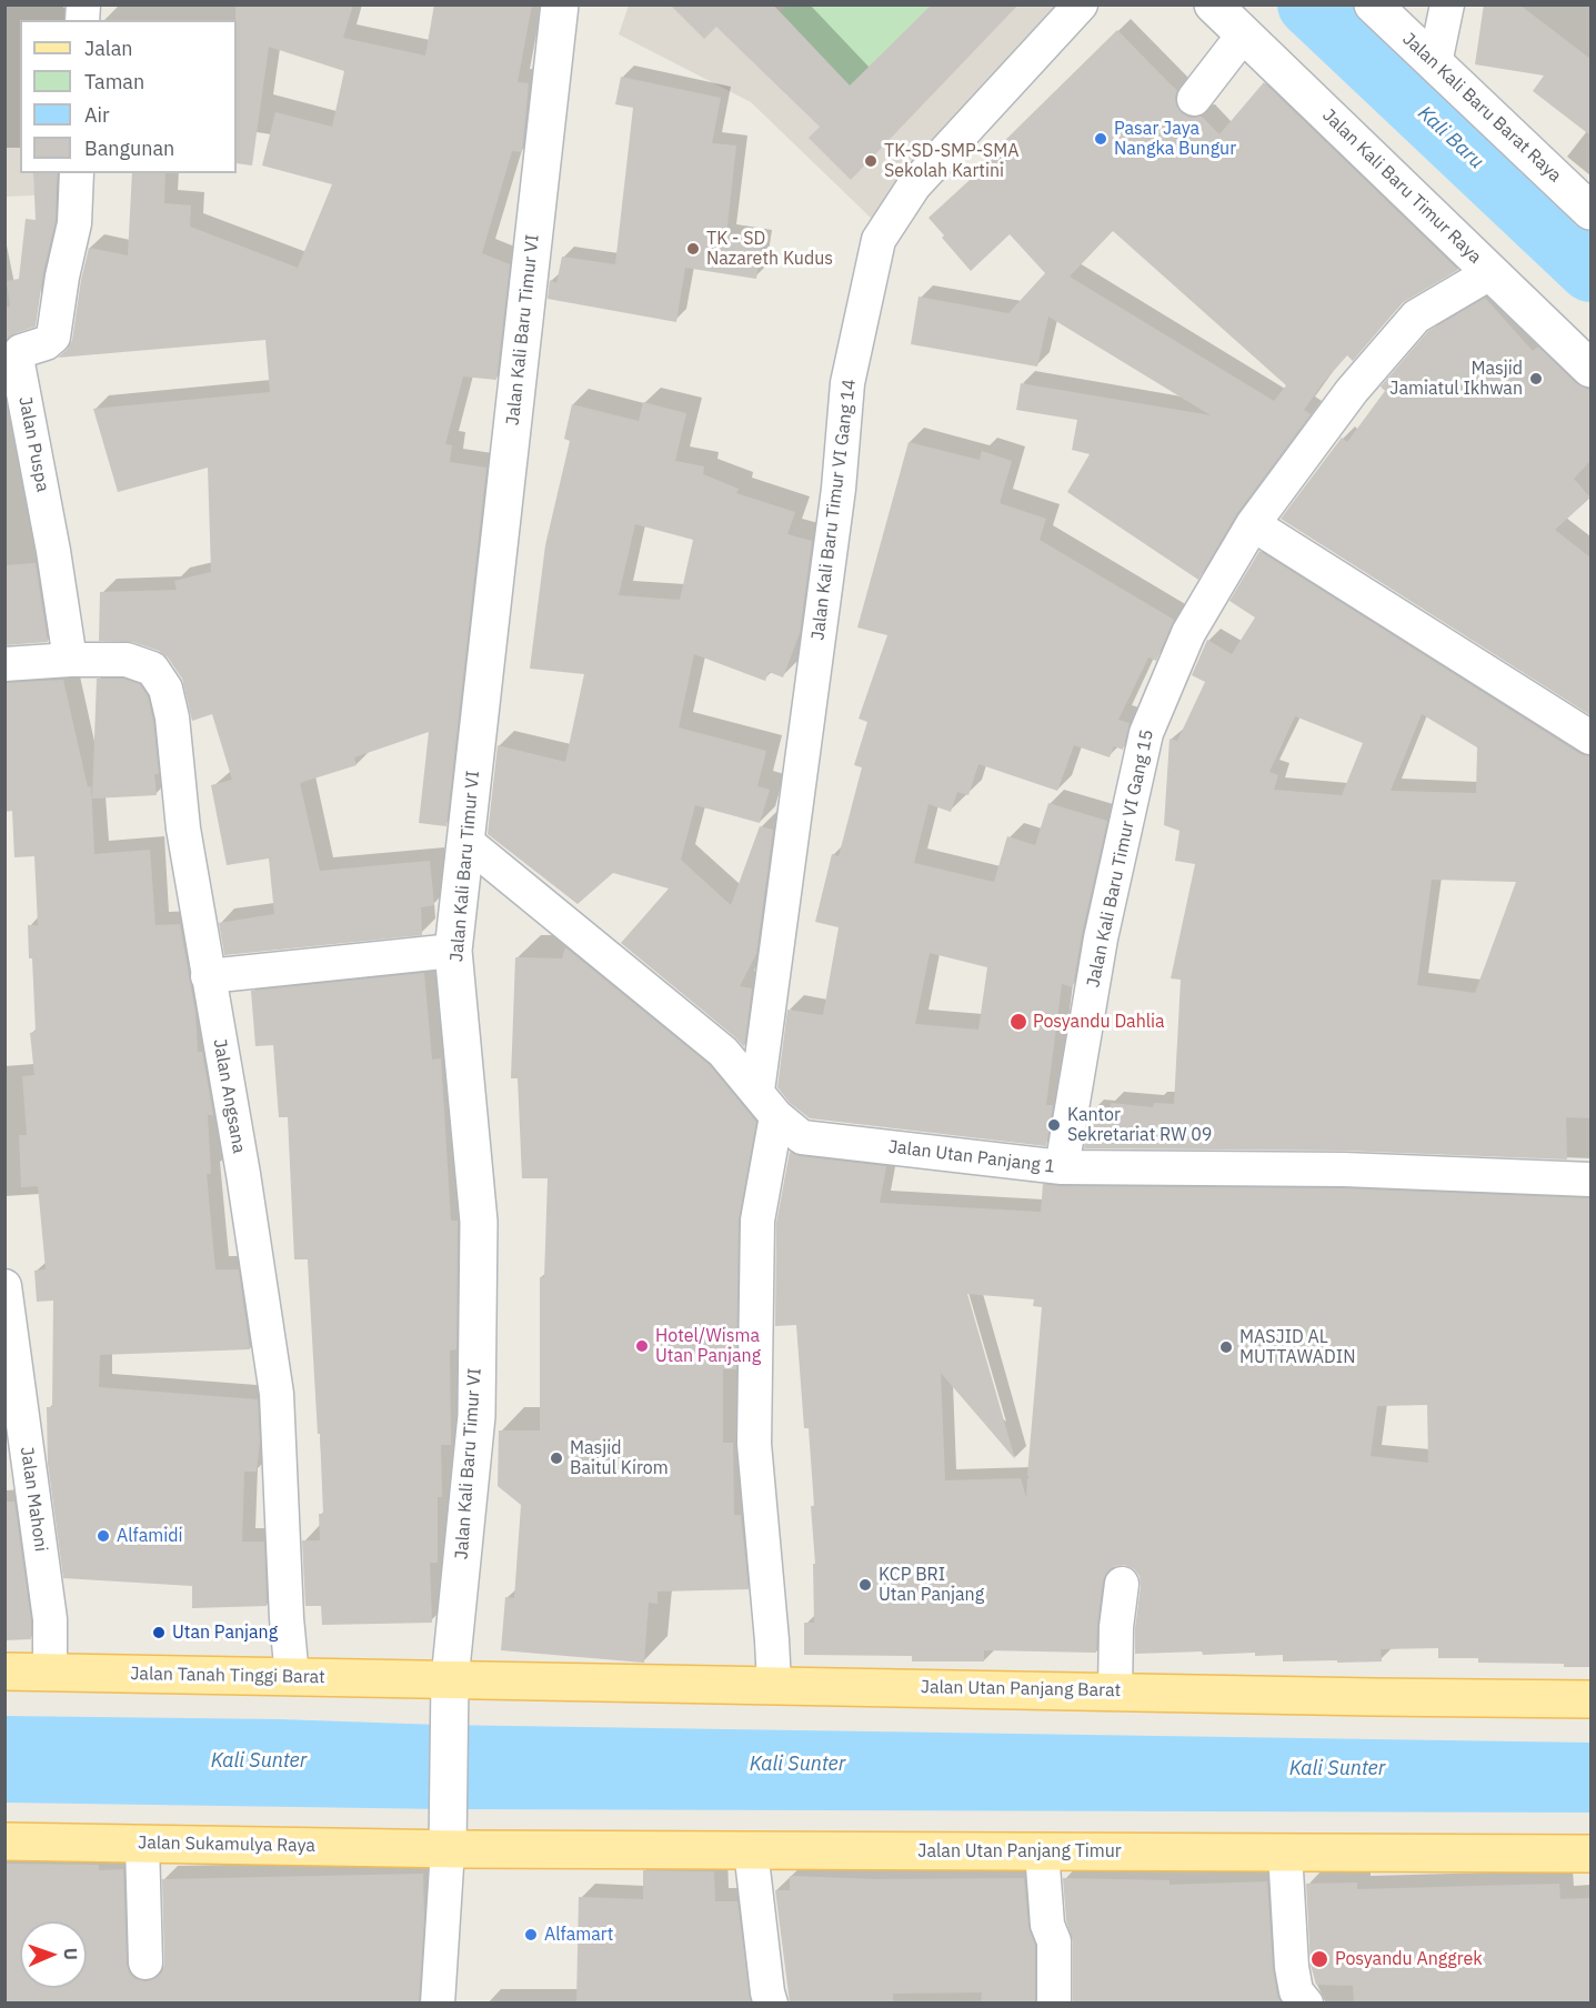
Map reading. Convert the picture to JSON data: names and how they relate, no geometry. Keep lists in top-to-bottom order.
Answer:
{
  "streets": {
    "main road": [
      "Jalan Tanah Tinggi Barat",
      "Jalan Utan Panjang Barat",
      "Jalan Sukamulya Raya",
      "Jalan Utan Panjang Timur"
    ],
    "street": [
      "Jalan Kali Baru Barat Raya",
      "Jalan Kali Baru Timur Raya",
      "Jalan Kali Baru Timur VI",
      "Jalan Puspa",
      "Jalan Kali Baru Timur VI Gang 14",
      "Jalan Kali Baru Timur VI Gang 15",
      "Jalan Angsana",
      "Jalan Utan Panjang 1",
      "Jalan Mahoni"
    ]
  },
  "crossings": [
    ["Jalan Kali Baru Timur Raya", "Jalan Kali Baru Timur VI Gang 15"],
    ["Jalan Kali Baru Timur VI", "Jalan Utan Panjang 1"],
    ["Jalan Kali Baru Timur VI", "Jalan Tanah Tinggi Barat"],
    ["Jalan Kali Baru Timur VI", "Jalan Utan Panjang Barat"],
    ["Jalan Kali Baru Timur VI", "Jalan Sukamulya Raya"],
    ["Jalan Kali Baru Timur VI", "Jalan Utan Panjang Timur"],
    ["Jalan Puspa", "Jalan Angsana"],
    ["Jalan Kali Baru Timur VI Gang 14", "Jalan Utan Panjang 1"],
    ["Jalan Kali Baru Timur VI Gang 14", "Jalan Utan Panjang Barat"],
    ["Jalan Kali Baru Timur VI Gang 15", "Jalan Utan Panjang 1"],
    ["Jalan Angsana", "Jalan Tanah Tinggi Barat"],
    ["Jalan Mahoni", "Jalan Tanah Tinggi Barat"],
    ["Jalan Tanah Tinggi Barat", "Jalan Utan Panjang Barat"],
    ["Jalan Sukamulya Raya", "Jalan Utan Panjang Timur"]
  ],
  "water": ["Kali Baru", "Kali Sunter"],
  "places": [
    "Pasar Jaya Nangka Bungur",
    "TK-SD-SMP-SMA Sekolah Kartini",
    "TK - SD Nazareth Kudus",
    "Masjid Jamiatul Ikhwan",
    "Posyandu Dahlia",
    "Kantor Sekretariat RW 09",
    "Hotel/Wisma Utan Panjang",
    "MASJID AL MUTTAWADIN",
    "Masjid Baitul Kirom",
    "Alfamidi",
    "KCP BRI Utan Panjang",
    "Utan Panjang",
    "Alfamart",
    "Posyandu Anggrek"
  ],
  "legend": [
    "Jalan",
    "Taman",
    "Air",
    "Bangunan"
  ],
  "north": "right"
}
